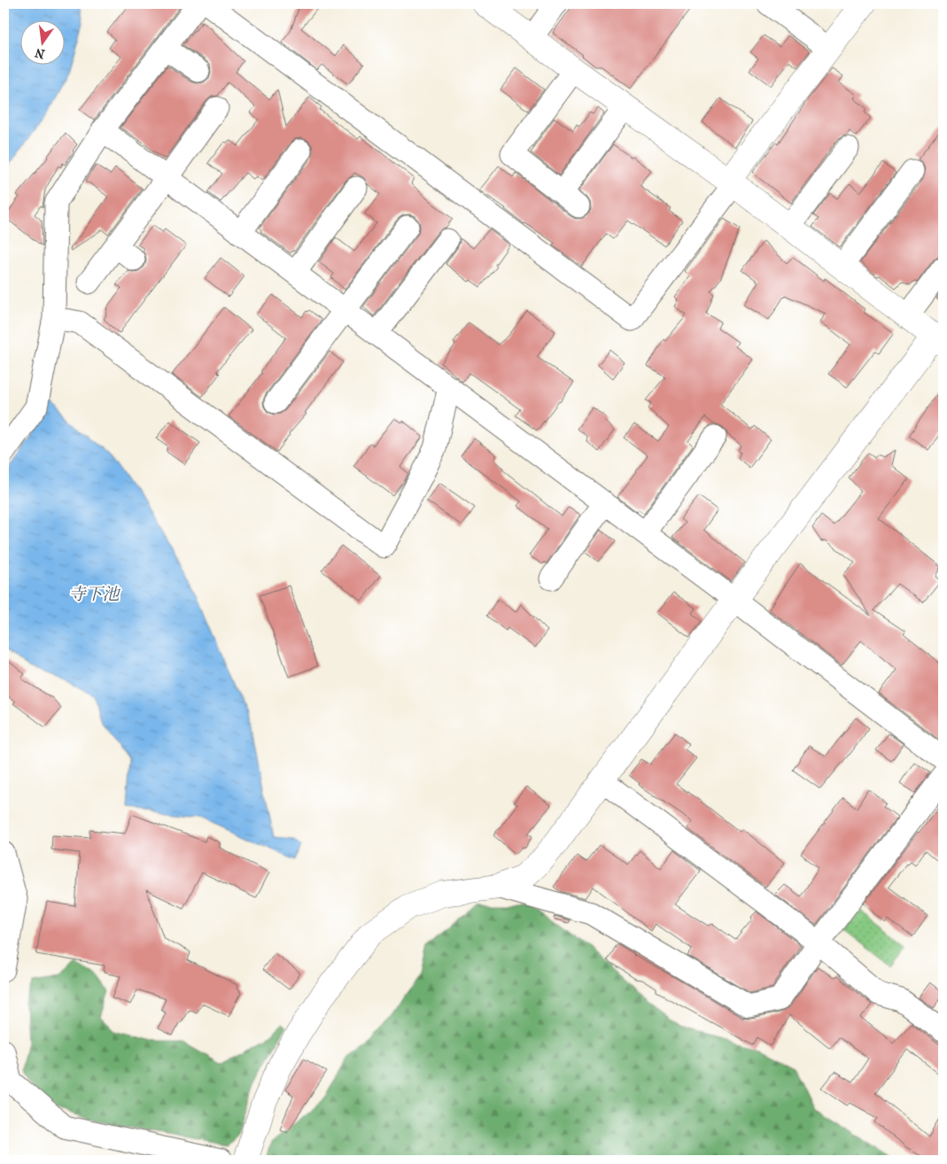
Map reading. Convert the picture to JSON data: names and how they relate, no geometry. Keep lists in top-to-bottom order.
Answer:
{
  "water": ["寺下池"],
  "north": "bottom"
}
